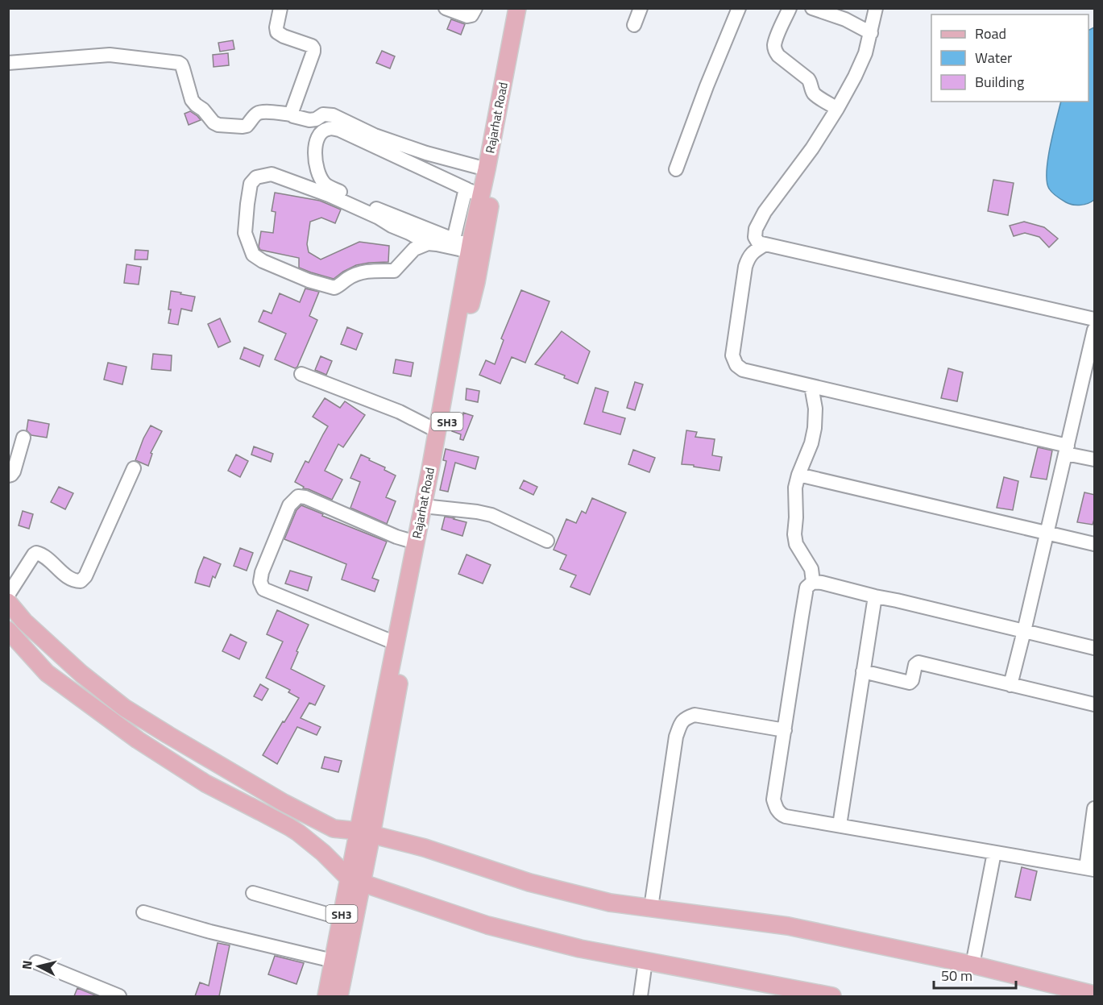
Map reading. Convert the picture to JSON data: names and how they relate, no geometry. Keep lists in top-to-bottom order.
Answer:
{
  "streets": {
    "main road": ["Rajarhat Road", "SH3"]
  },
  "legend": ["Road", "Water", "Building"],
  "scale_bar": "50 m",
  "north": "left"
}
